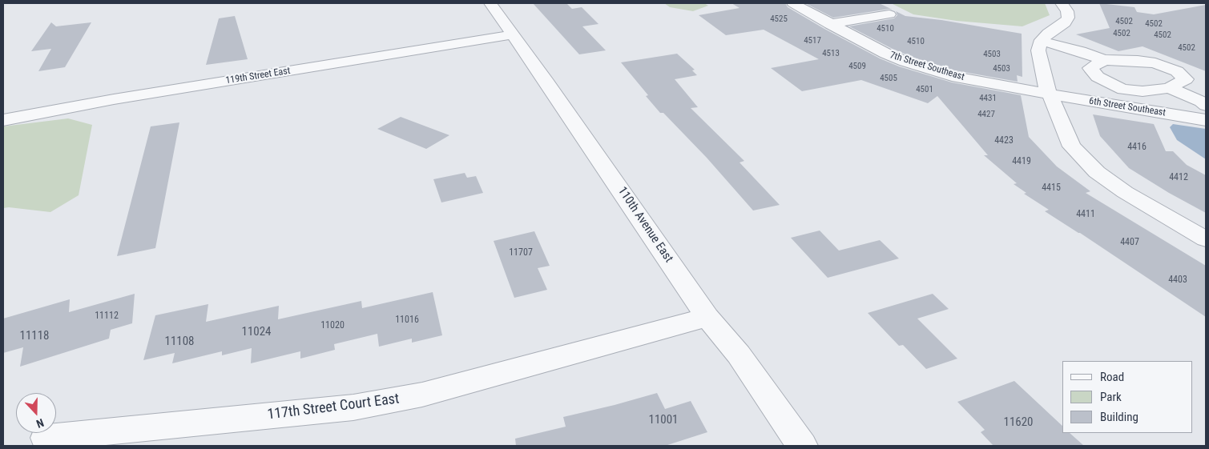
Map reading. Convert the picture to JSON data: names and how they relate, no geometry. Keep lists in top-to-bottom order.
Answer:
{
  "streets": {
    "street": [
      "7th Street Southeast",
      "119th Street East",
      "6th Street Southeast",
      "110th Avenue East",
      "117th Street Court East"
    ]
  },
  "crossings": [
    ["7th Street Southeast", "6th Street Southeast"],
    ["119th Street East", "110th Avenue East"],
    ["110th Avenue East", "117th Street Court East"]
  ],
  "house_numbers": [
    "4525",
    "4502",
    "4502",
    "4510",
    "4502",
    "4502",
    "4517",
    "4510",
    "4502",
    "4513",
    "4503",
    "4509",
    "4503",
    "4505",
    "4501",
    "4431",
    "4427",
    "4423",
    "4416",
    "4419",
    "4412",
    "4415",
    "4411",
    "4407",
    "11707",
    "4403",
    "11112",
    "11016",
    "11020",
    "11024",
    "11118",
    "11108",
    "11001",
    "11620"
  ],
  "legend": ["Road", "Park", "Building"],
  "north": "bottom"
}
